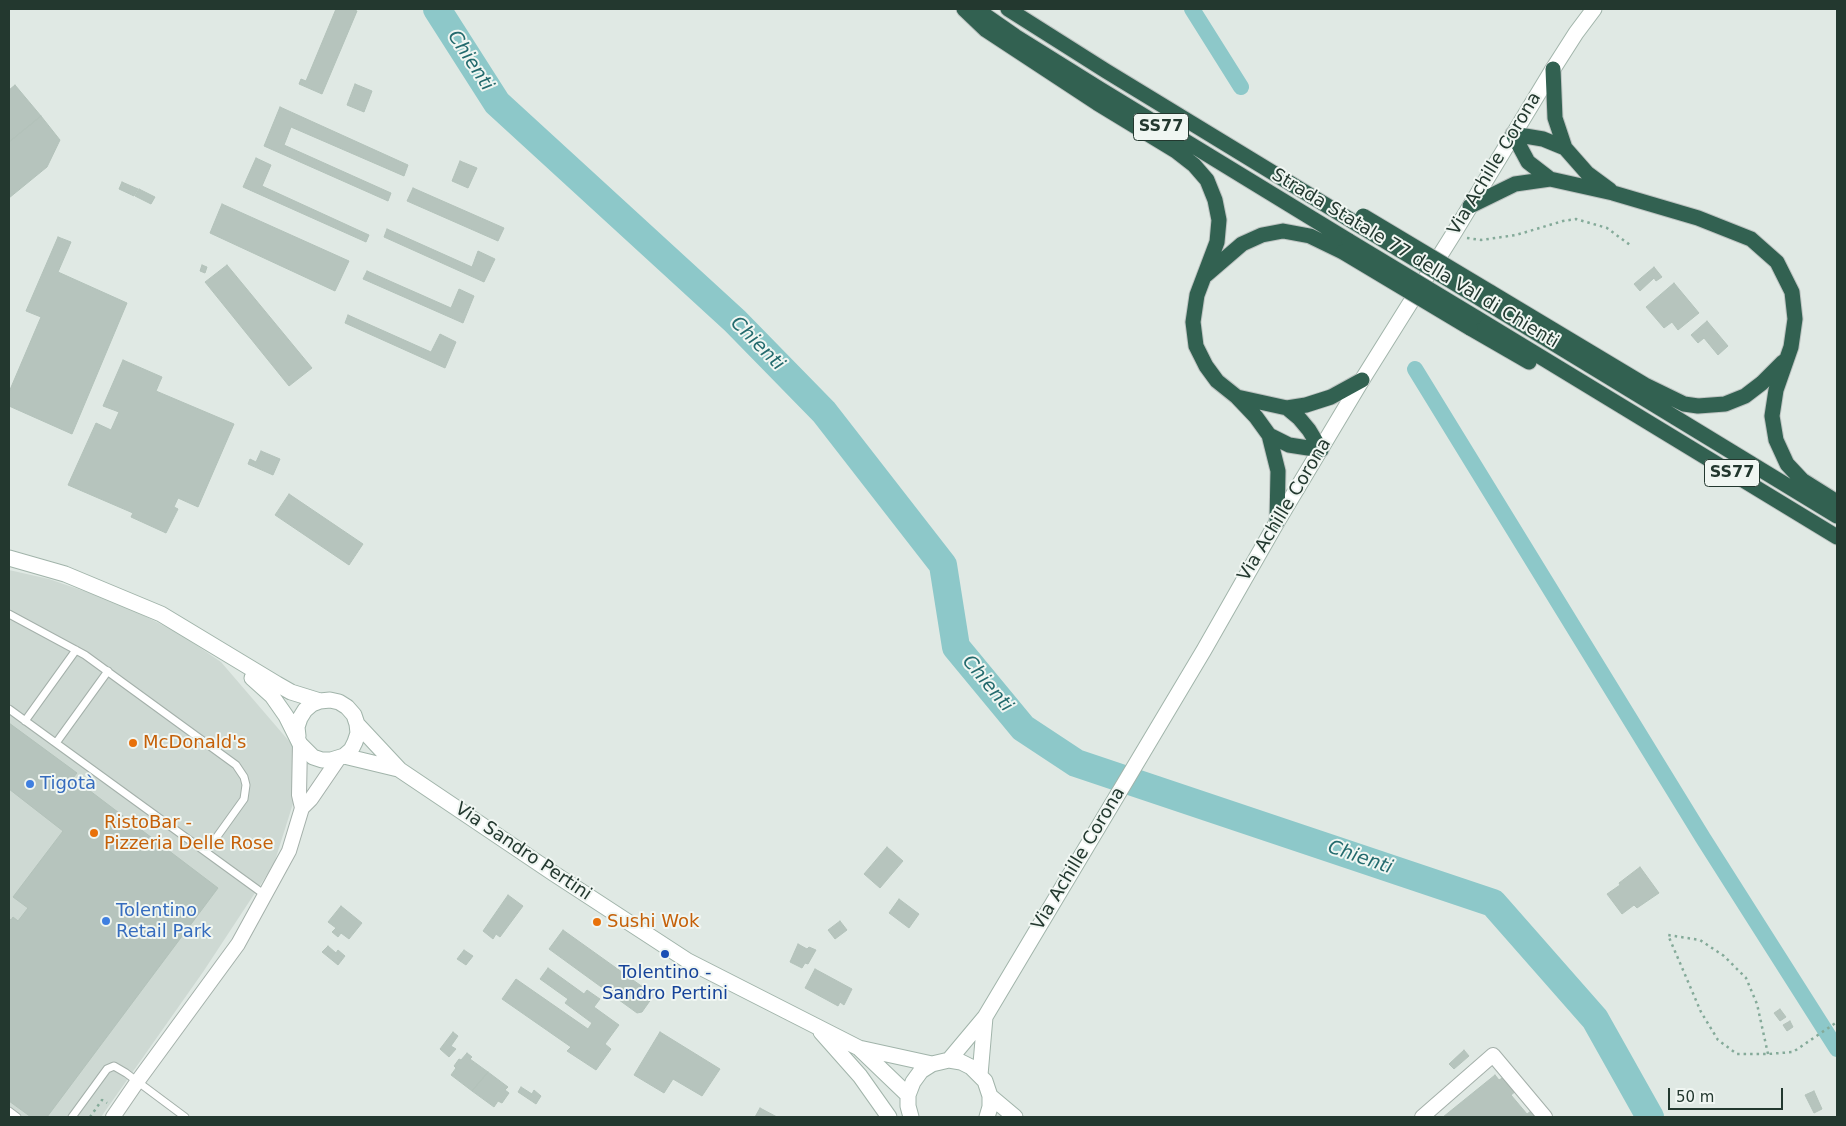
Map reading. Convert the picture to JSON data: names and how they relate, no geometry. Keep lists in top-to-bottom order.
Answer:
{
  "streets": {
    "highway": ["SS77", "Strada Statale 77 della Val di Chienti"],
    "main road": ["Via Achille Corona", "Via Sandro Pertini"]
  },
  "water": ["Chienti"],
  "places": [
    "McDonald's",
    "Tigotà",
    "RistoBar - Pizzeria Delle Rose",
    "Tolentino Retail Park",
    "Sushi Wok",
    "Tolentino - Sandro Pertini"
  ],
  "scale_bar": "50 m"
}
